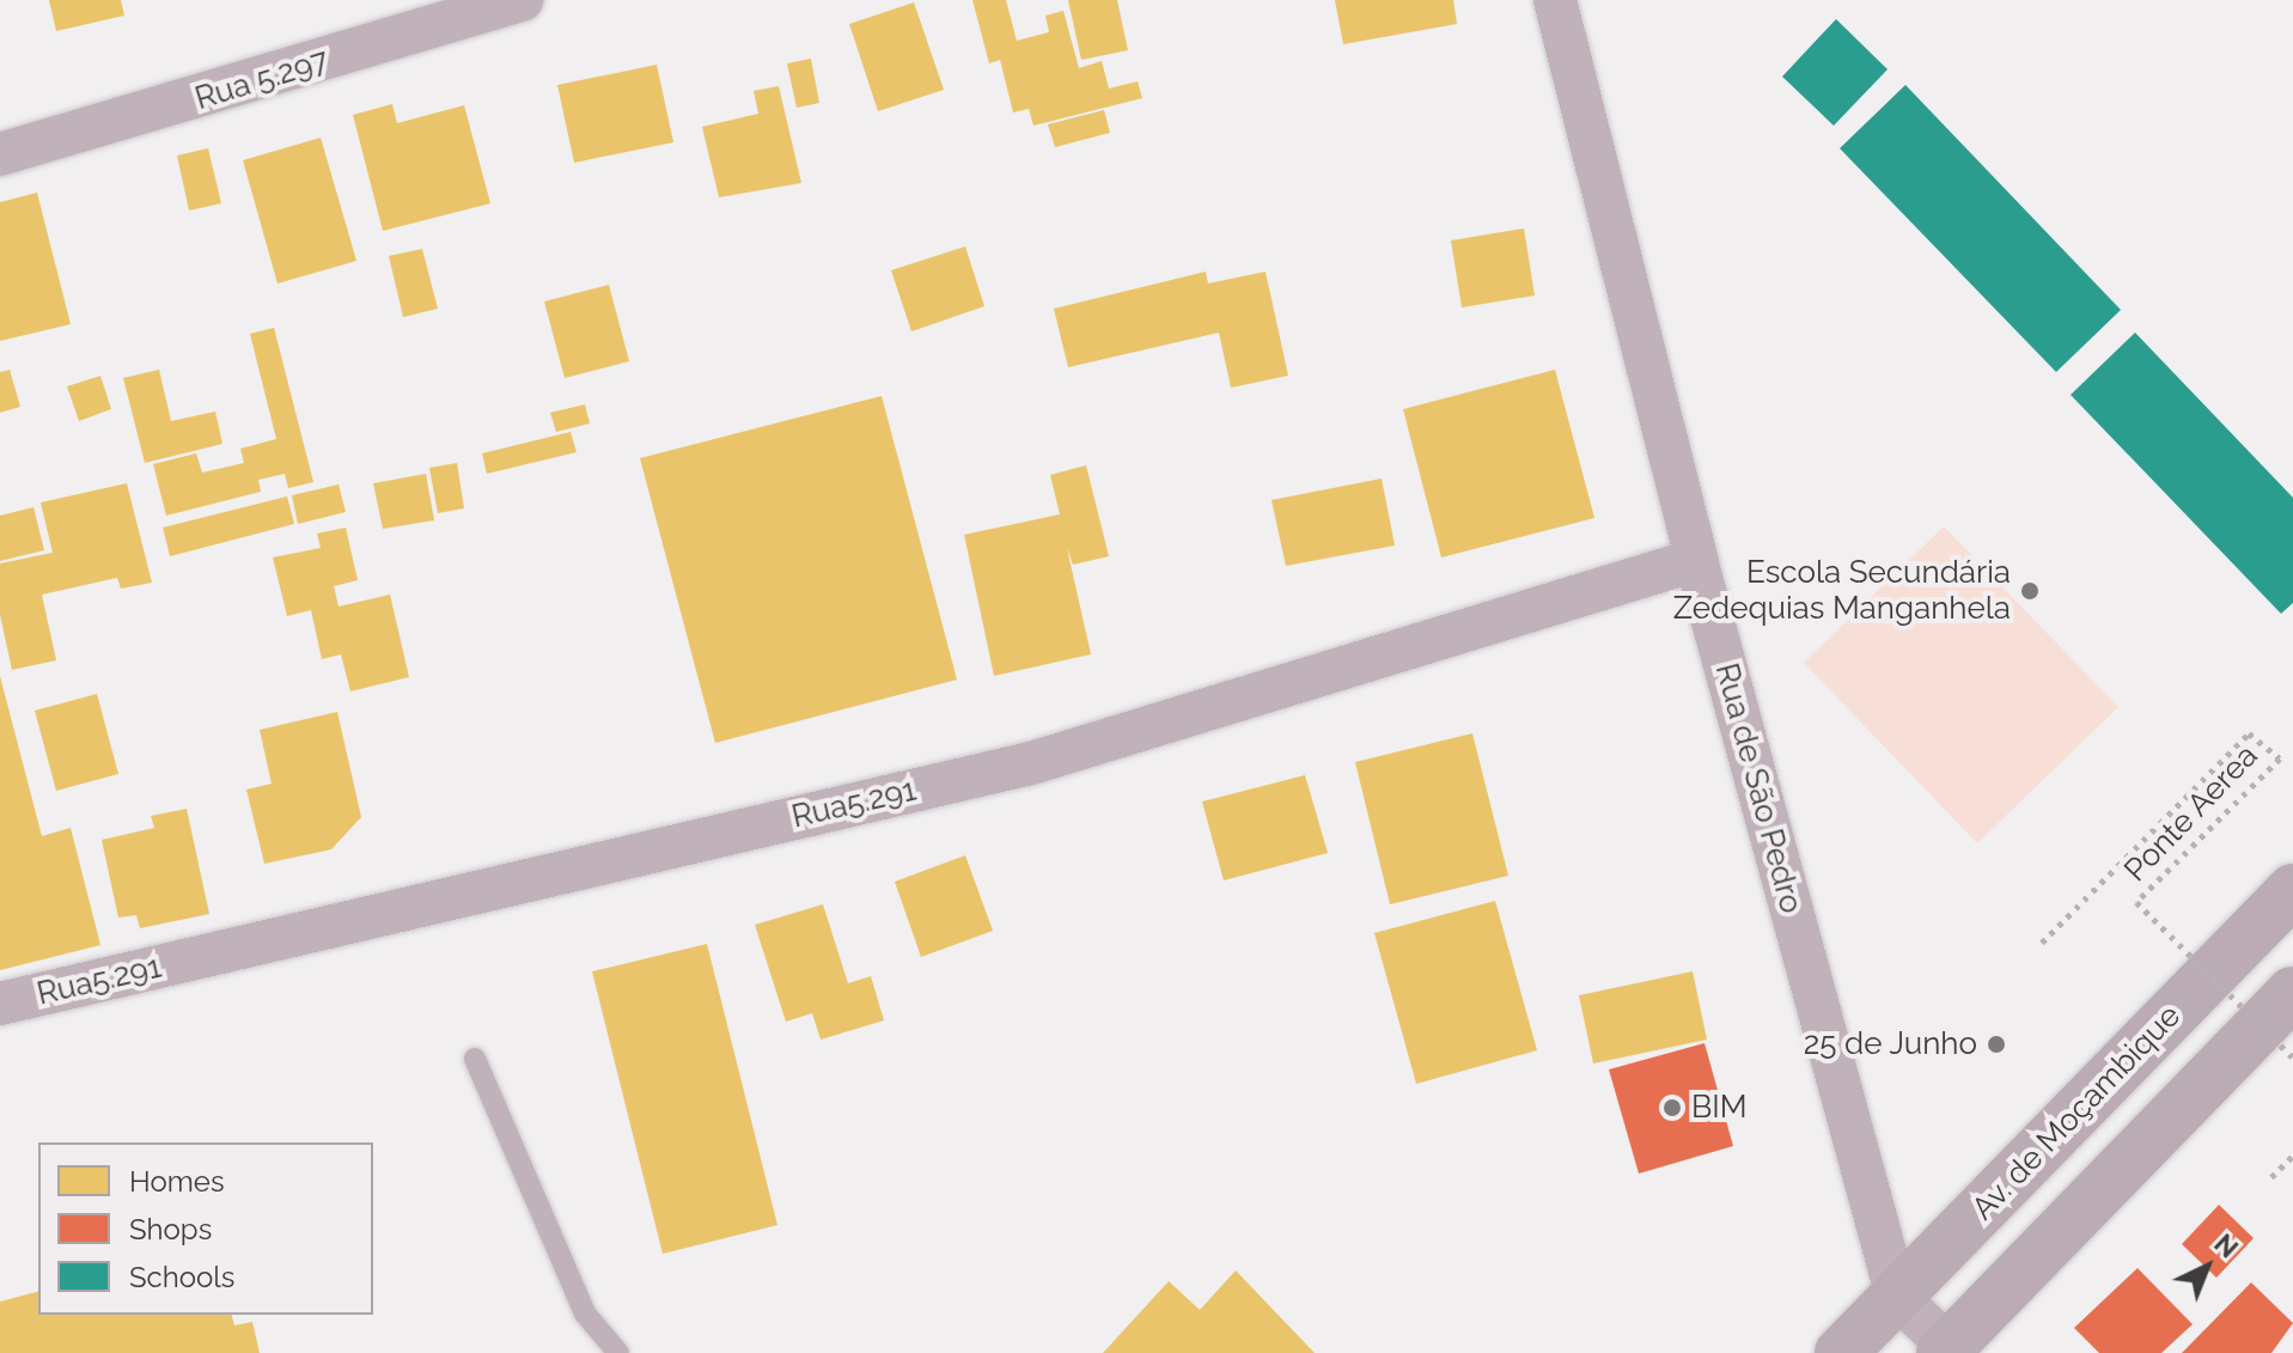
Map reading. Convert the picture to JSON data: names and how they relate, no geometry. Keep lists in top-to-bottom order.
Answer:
{
  "streets": {
    "highway": ["Av. de Moçambique"],
    "street": ["Rua 5.297", "Rua de São Pedro", "Rua5.291"],
    "path": ["Ponte Aerea"]
  },
  "crossings": [
    ["Rua de São Pedro", "Rua5.291"],
    ["Rua de São Pedro", "Av. de Moçambique"]
  ],
  "places": ["Escola Secundária Zedequias Manganhela", "25 de Junho", "BIM"],
  "legend": ["Homes", "Shops", "Schools"],
  "north": "top right"
}
